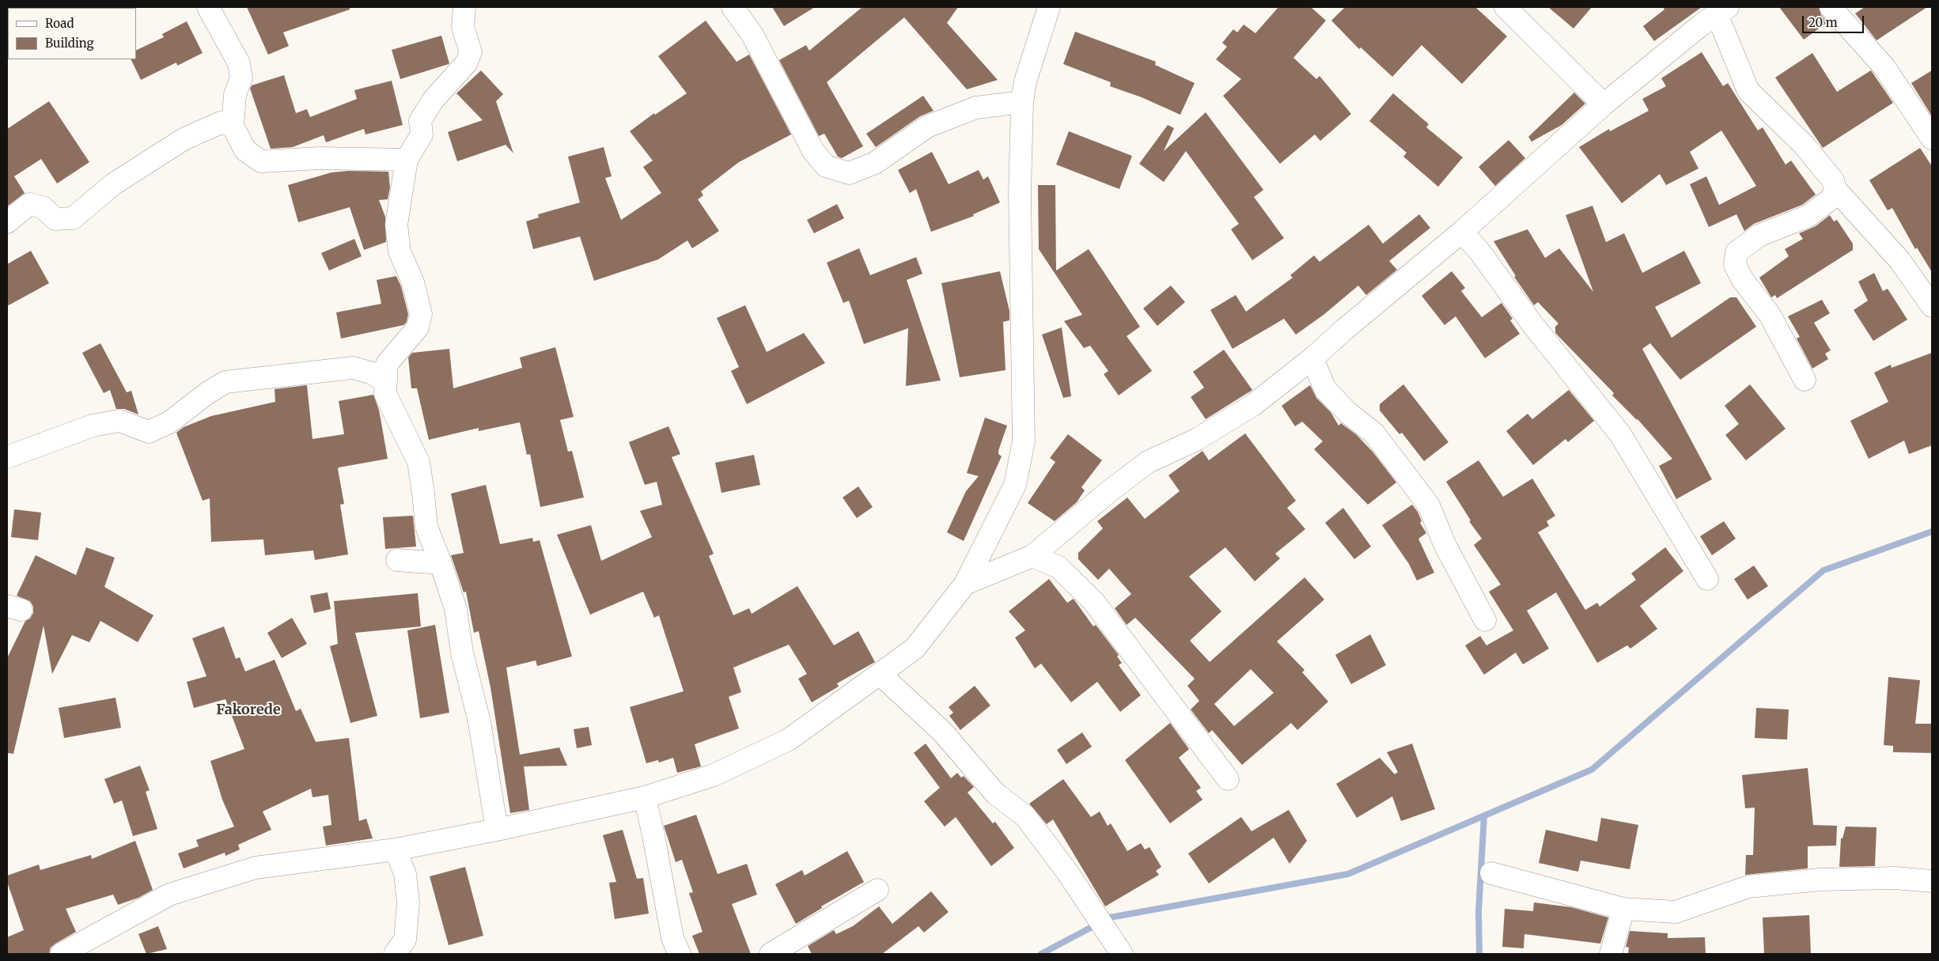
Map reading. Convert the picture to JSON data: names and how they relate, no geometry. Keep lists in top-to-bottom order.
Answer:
{
  "districts": ["Fakorede"],
  "legend": ["Road", "Building"],
  "scale_bar": "20 m"
}
